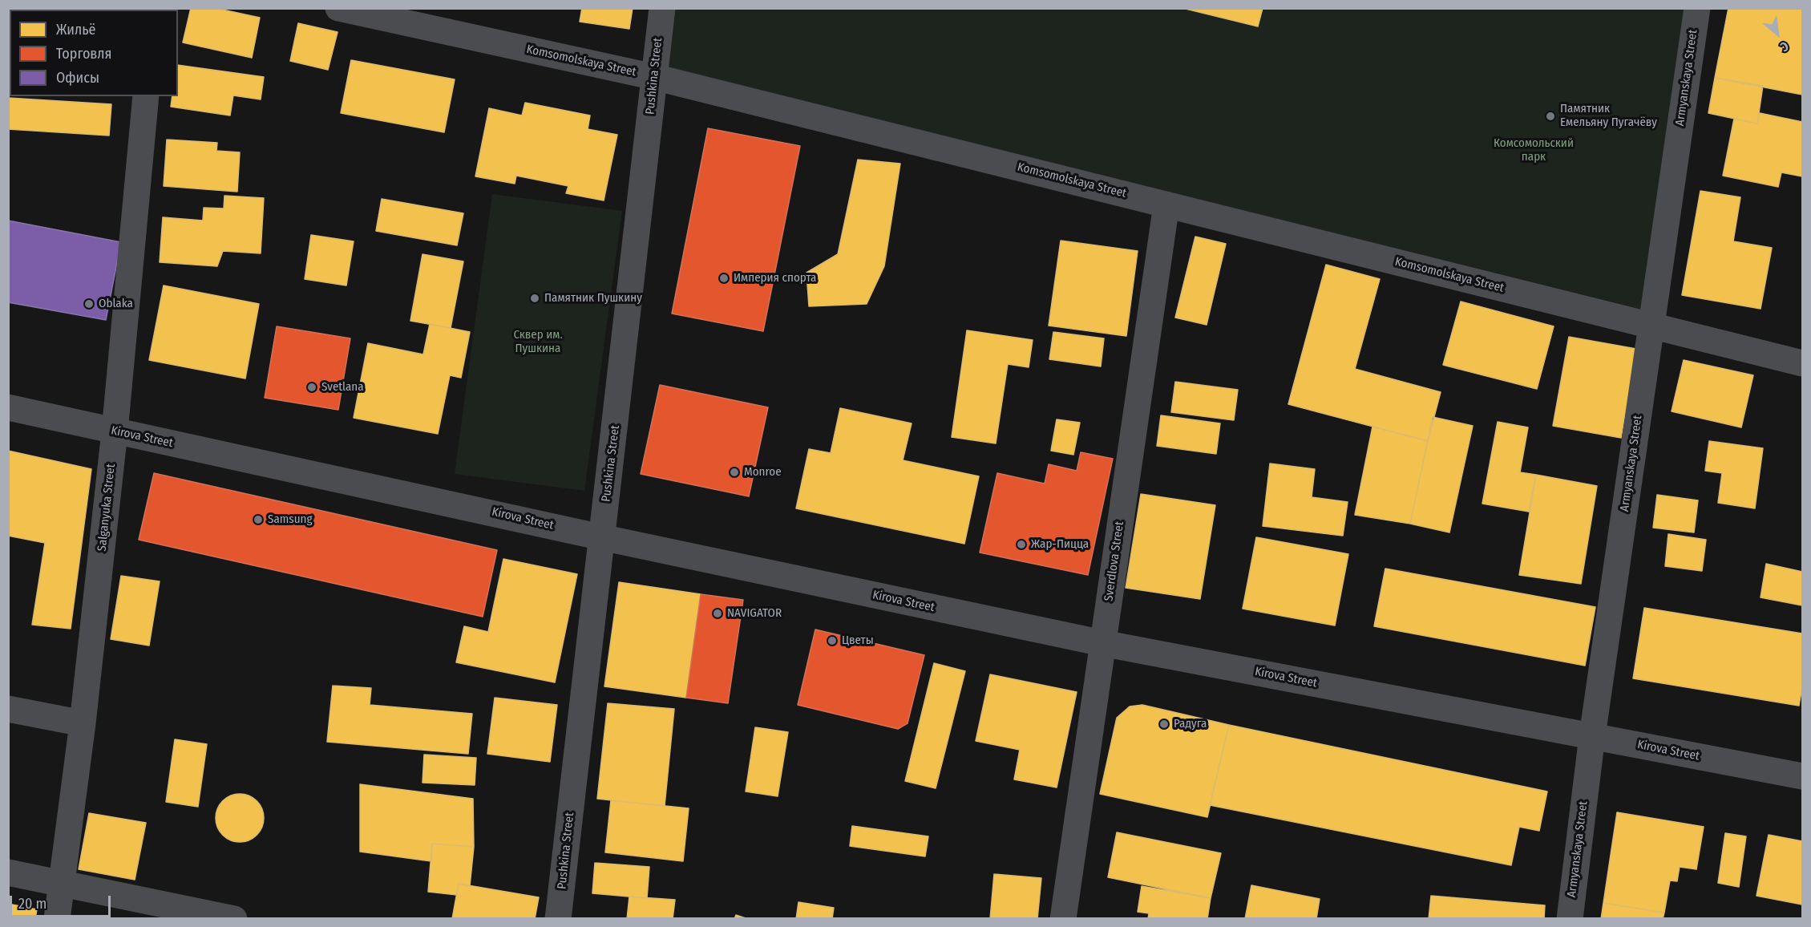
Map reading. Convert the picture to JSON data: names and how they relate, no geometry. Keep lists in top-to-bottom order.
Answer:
{
  "streets": {
    "street": [
      "Komsomolskaya Street",
      "Pushkina Street",
      "Armyanskaya Street",
      "Kirova Street",
      "Salganyuka Street",
      "Sverdlova Street"
    ]
  },
  "crossings": [
    ["Komsomolskaya Street", "Pushkina Street"],
    ["Komsomolskaya Street", "Armyanskaya Street"],
    ["Komsomolskaya Street", "Sverdlova Street"],
    ["Pushkina Street", "Kirova Street"],
    ["Armyanskaya Street", "Kirova Street"],
    ["Kirova Street", "Salganyuka Street"],
    ["Kirova Street", "Sverdlova Street"]
  ],
  "parks": ["Комсомольский парк", "Сквер им. Пушкина"],
  "places": [
    "Памятник Емельяну Пугачёву",
    "Империя спорта",
    "Памятник Пушкину",
    "Oblaka",
    "Svetlana",
    "Monroe",
    "Samsung",
    "Жар-Пицца",
    "NAVIGATOR",
    "Цветы",
    "Радуга"
  ],
  "legend": ["Жильё", "Торговля", "Офисы"],
  "scale_bar": "20 m",
  "north": "bottom right"
}
